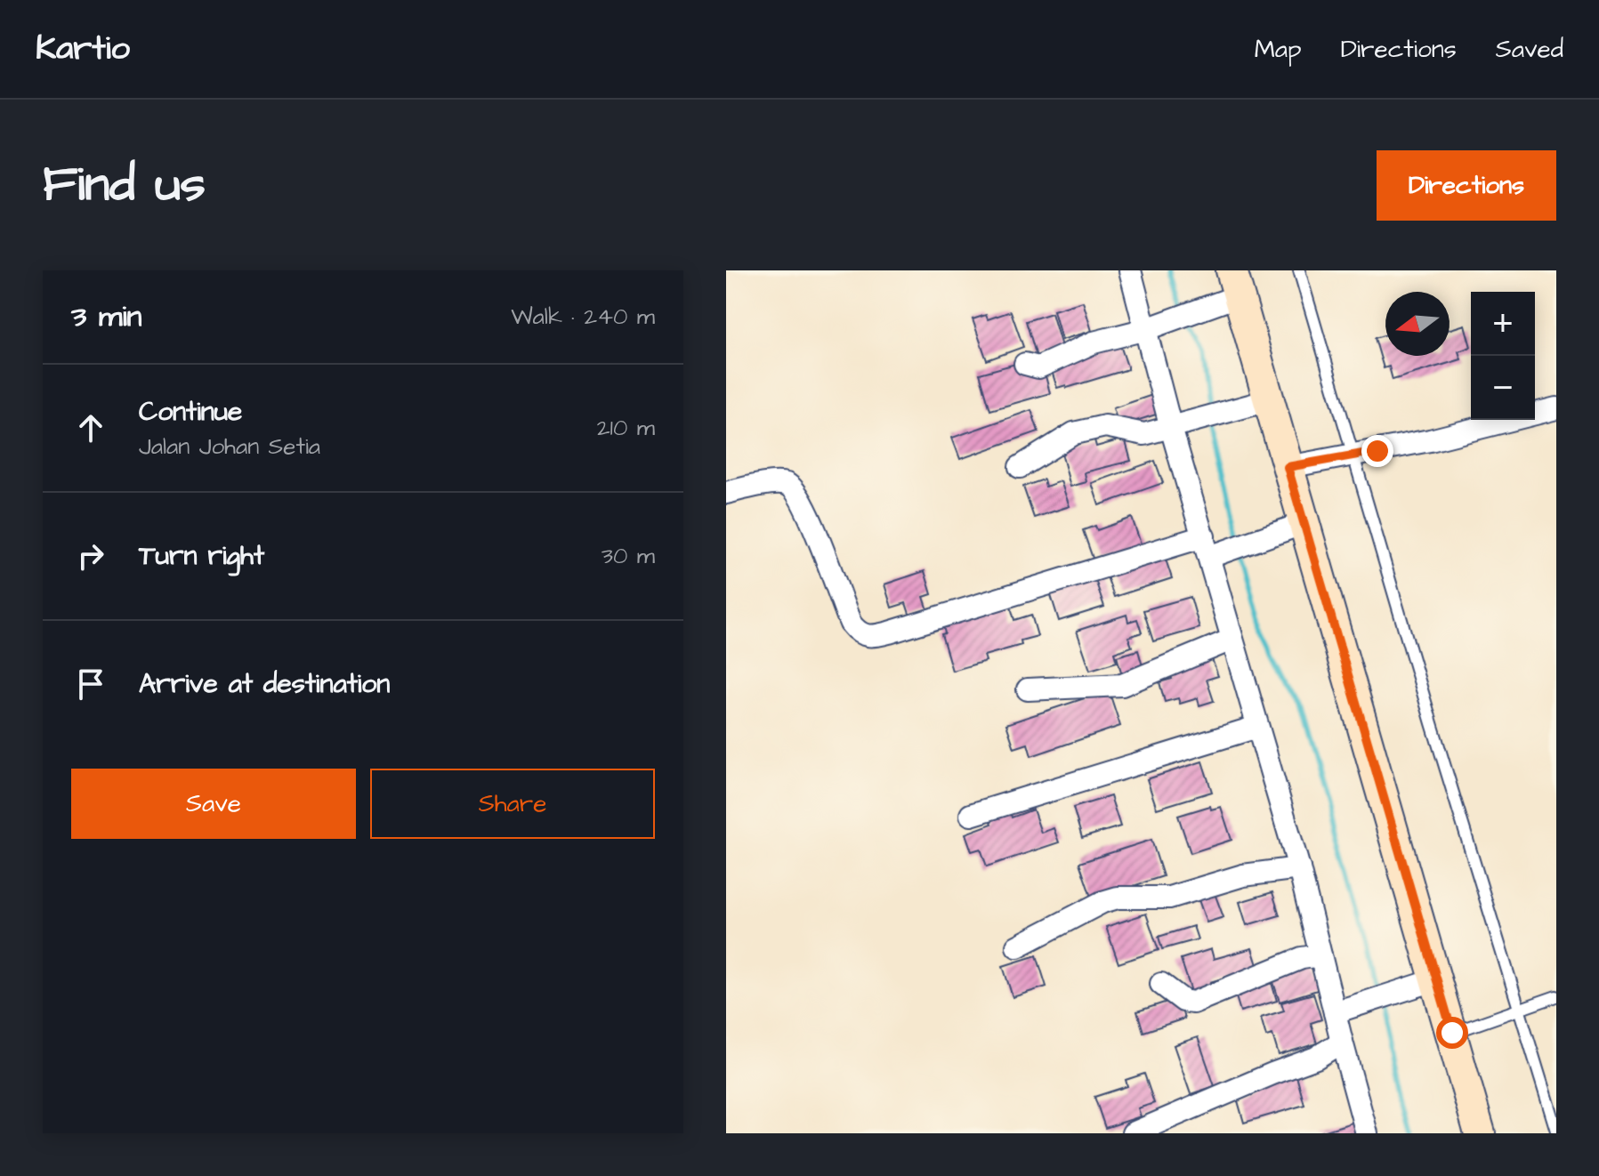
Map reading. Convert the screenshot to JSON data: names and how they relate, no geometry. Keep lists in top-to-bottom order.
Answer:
{
  "north": "left",
  "page": {
    "header": "Kartio",
    "nav": ["Map", "Directions", "Saved"],
    "title": "Find us",
    "buttons": [
      "Directions",
      ["Save", "Share"]
    ],
    "heading": ["3 min", "Walk · 240 m"],
    "map_buttons": ["+", "−"],
    "list": [
      ["Continue", "Jalan Johan Setia", "210 m"],
      ["Turn right", "30 m"],
      "Arrive at destination"
    ]
  }
}
